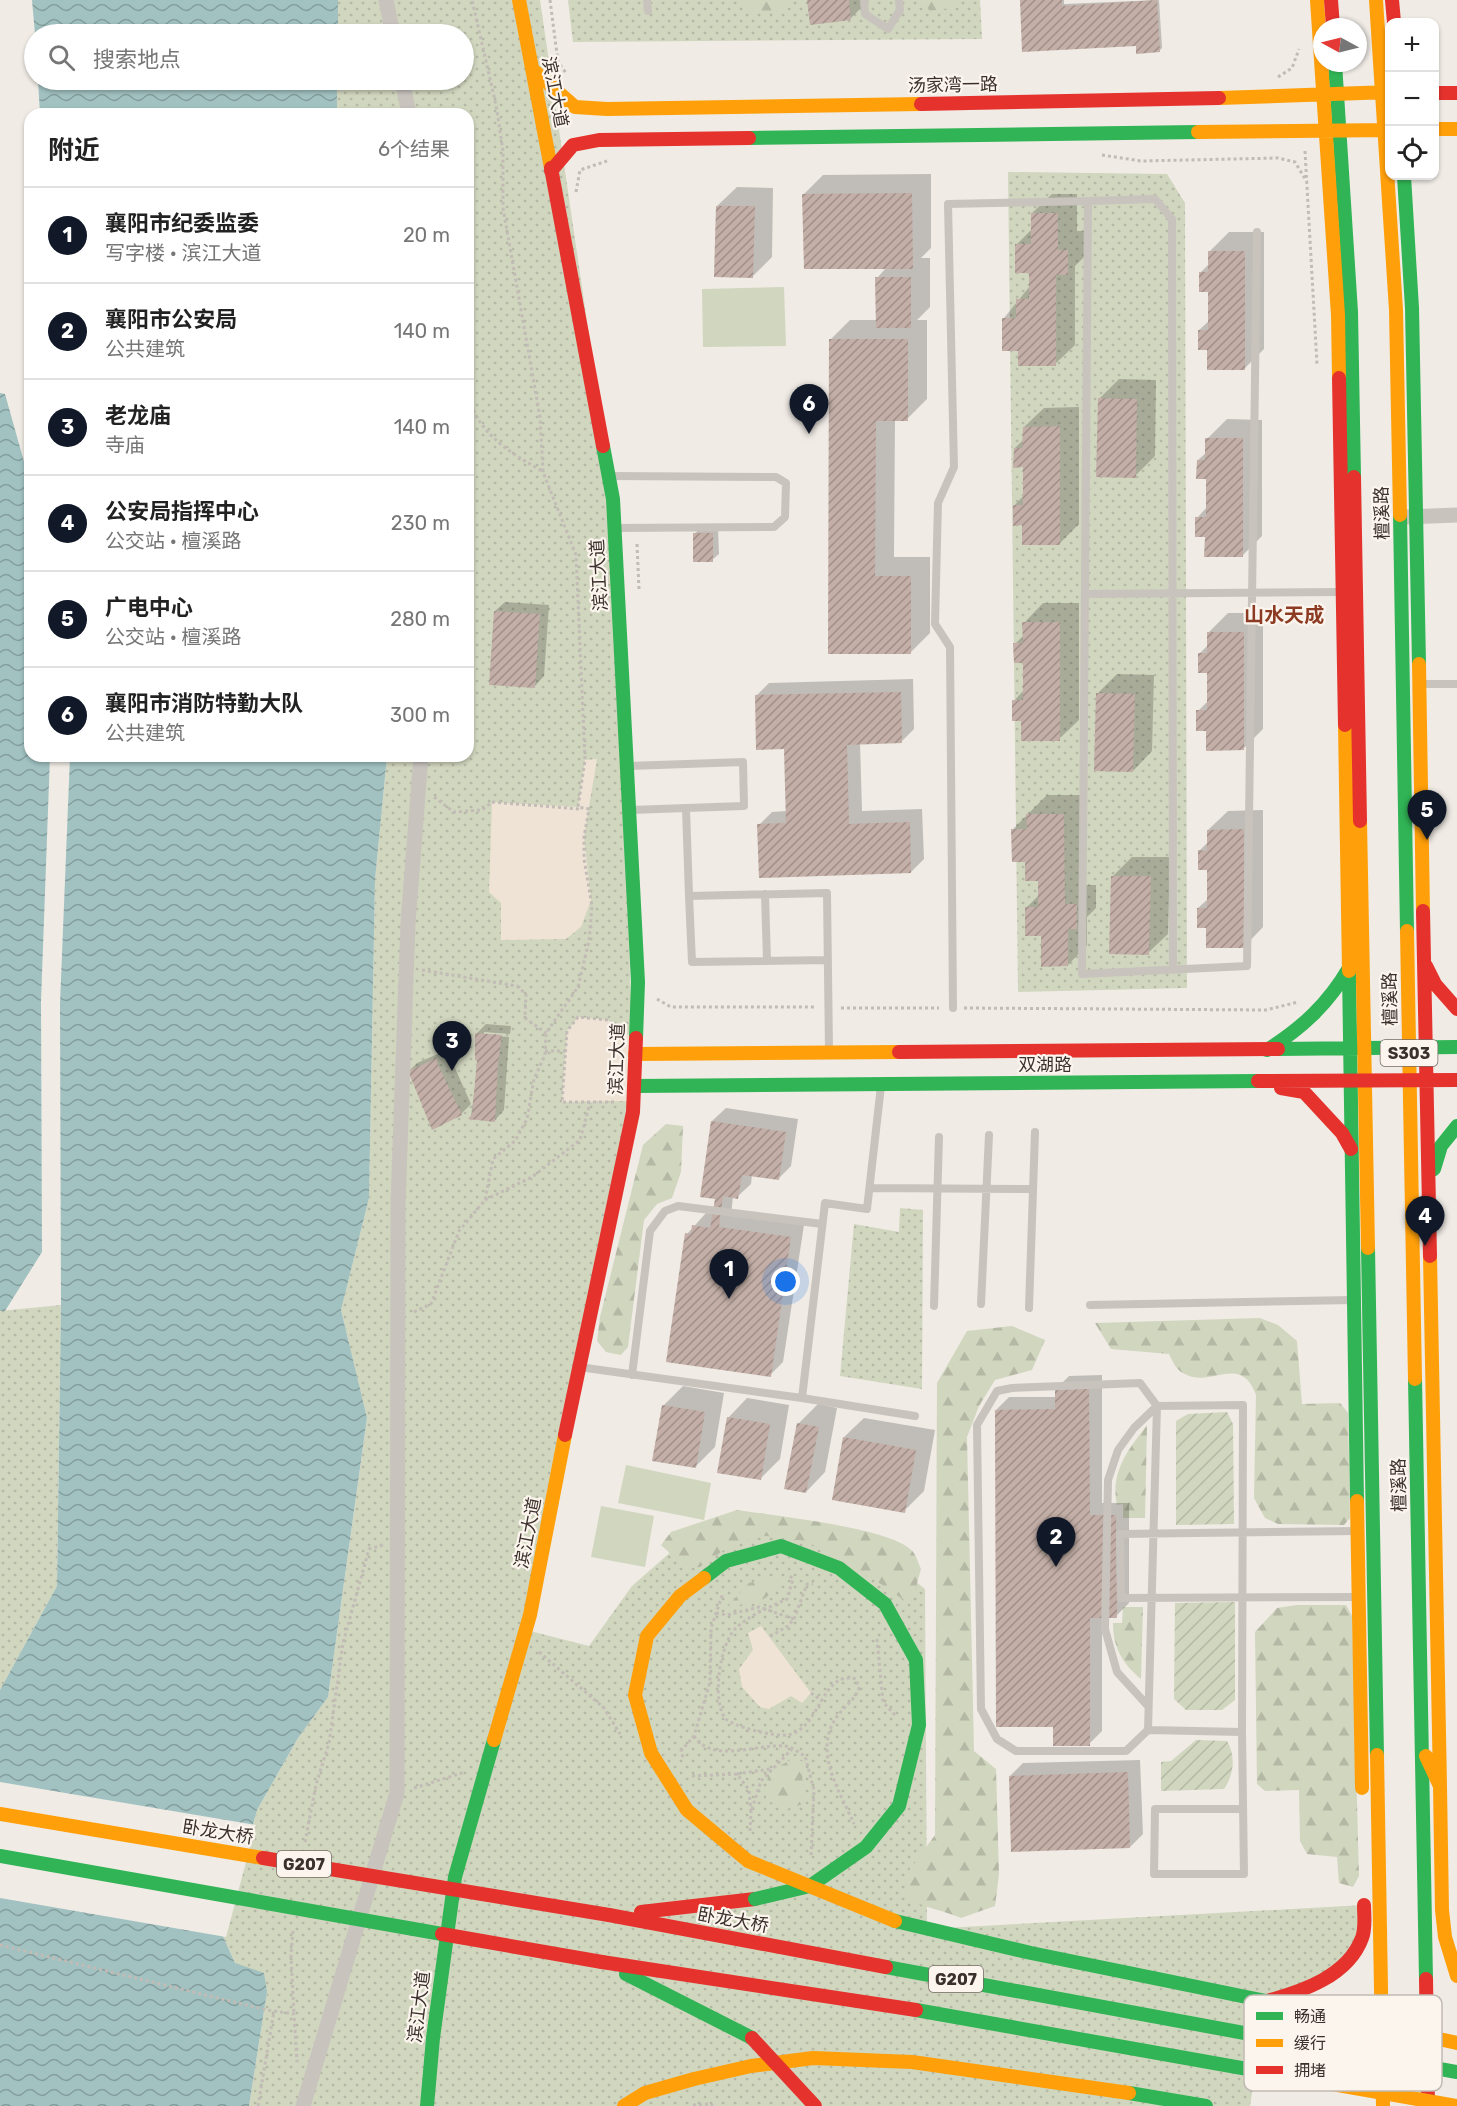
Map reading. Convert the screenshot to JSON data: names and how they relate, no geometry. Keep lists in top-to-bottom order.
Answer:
{
  "streets": {
    "main road": [
      "汤家湾一路",
      "滨江大道",
      "檀溪路",
      "S303",
      "双湖路",
      "卧龙大桥",
      "G207"
    ]
  },
  "crossings": [
    ["汤家湾一路", "滨江大道"],
    ["汤家湾一路", "檀溪路"],
    ["滨江大道", "双湖路"],
    ["檀溪路", "双湖路"]
  ],
  "districts": ["山水天成"],
  "legend": ["畅通", "缓行", "拥堵"],
  "north": "left",
  "page": {
    "map_buttons": ["+", "−"],
    "search": "搜索地点",
    "heading": ["附近", "6个结果"],
    "list": [
      {
        "mark": "1",
        "name": "襄阳市纪委监委",
        "note": "写字楼 · 滨江大道",
        "value": "20 m"
      },
      {
        "mark": "2",
        "name": "襄阳市公安局",
        "note": "公共建筑",
        "value": "140 m"
      },
      {
        "mark": "3",
        "name": "老龙庙",
        "note": "寺庙",
        "value": "140 m"
      },
      {
        "mark": "4",
        "name": "公安局指挥中心",
        "note": "公交站 · 檀溪路",
        "value": "230 m"
      },
      {
        "mark": "5",
        "name": "广电中心",
        "note": "公交站 · 檀溪路",
        "value": "280 m"
      },
      {
        "mark": "6",
        "name": "襄阳市消防特勤大队",
        "note": "公共建筑",
        "value": "300 m"
      }
    ],
    "pins": [
      "6",
      "5",
      "3",
      "4",
      "1",
      "2"
    ]
  }
}
